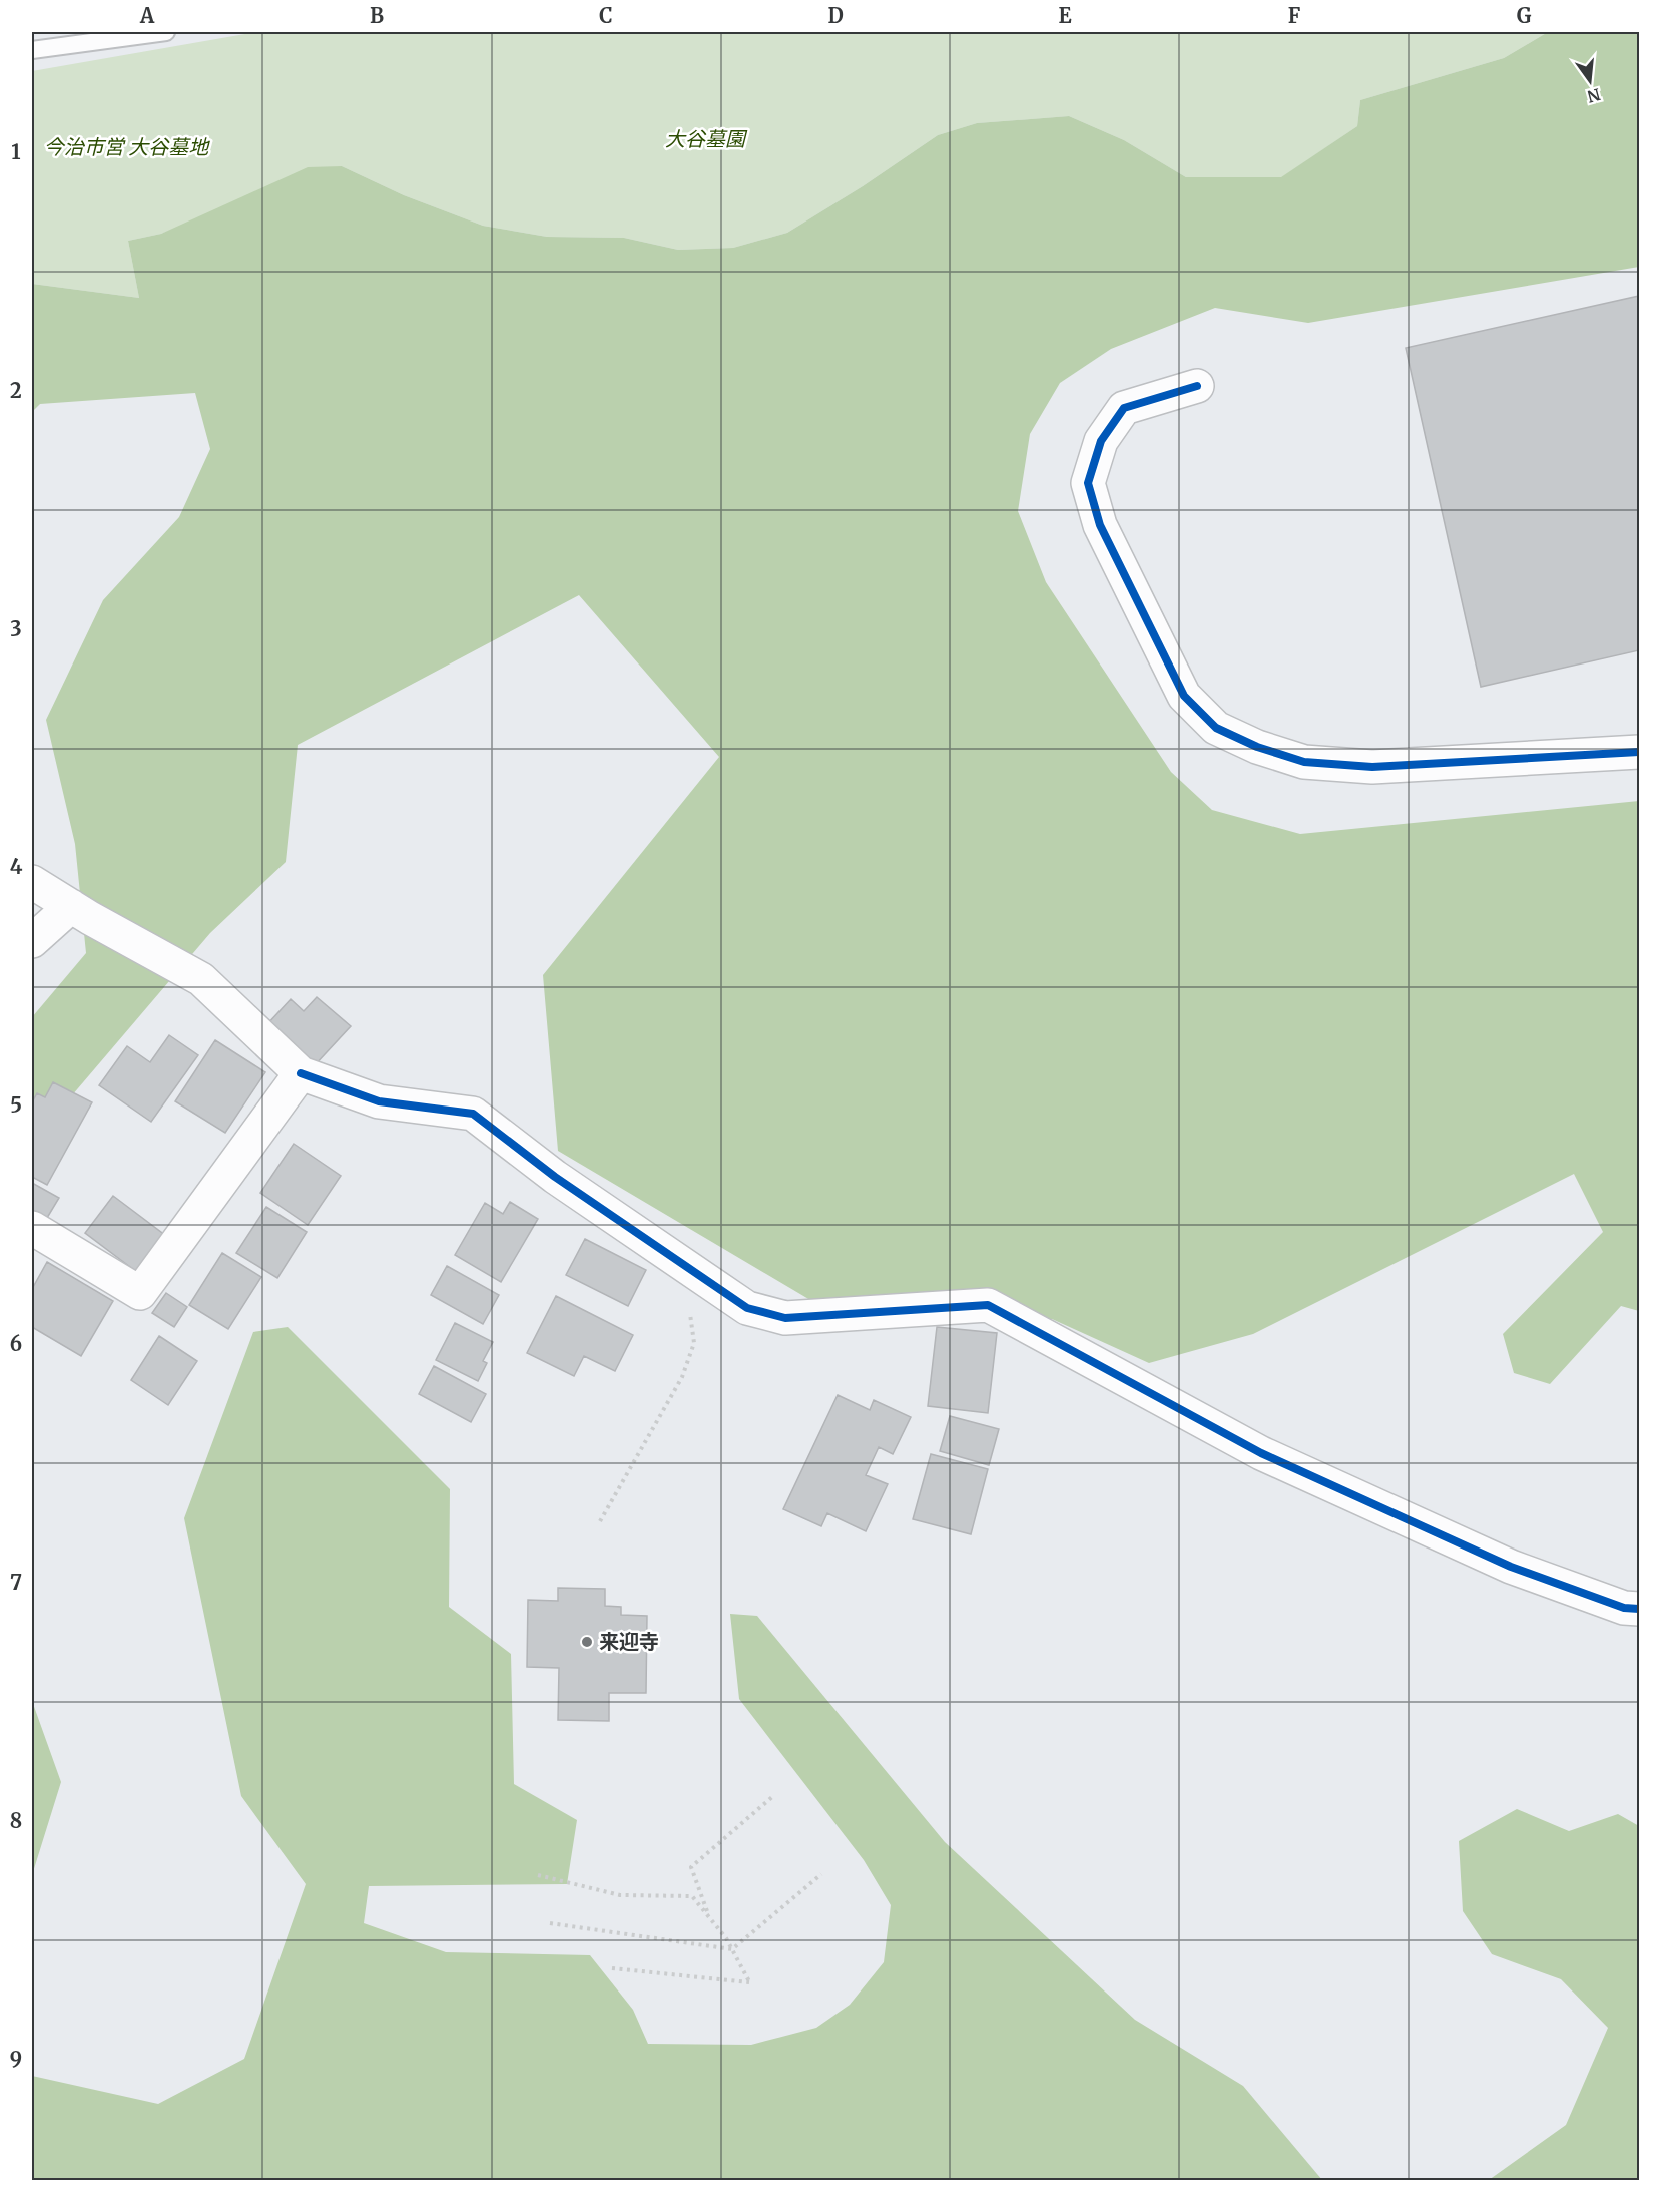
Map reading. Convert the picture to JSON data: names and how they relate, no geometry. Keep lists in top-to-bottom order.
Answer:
{
  "parks": ["大谷墓園", "今治市営 大谷墓地"],
  "places": ["来迎寺"],
  "north": "bottom",
  "grid": {
    "columns": [
      "A",
      "B",
      "C",
      "D",
      "E",
      "F",
      "G"
    ],
    "rows": [
      "1",
      "2",
      "3",
      "4",
      "5",
      "6",
      "7",
      "8",
      "9"
    ]
  }
}
